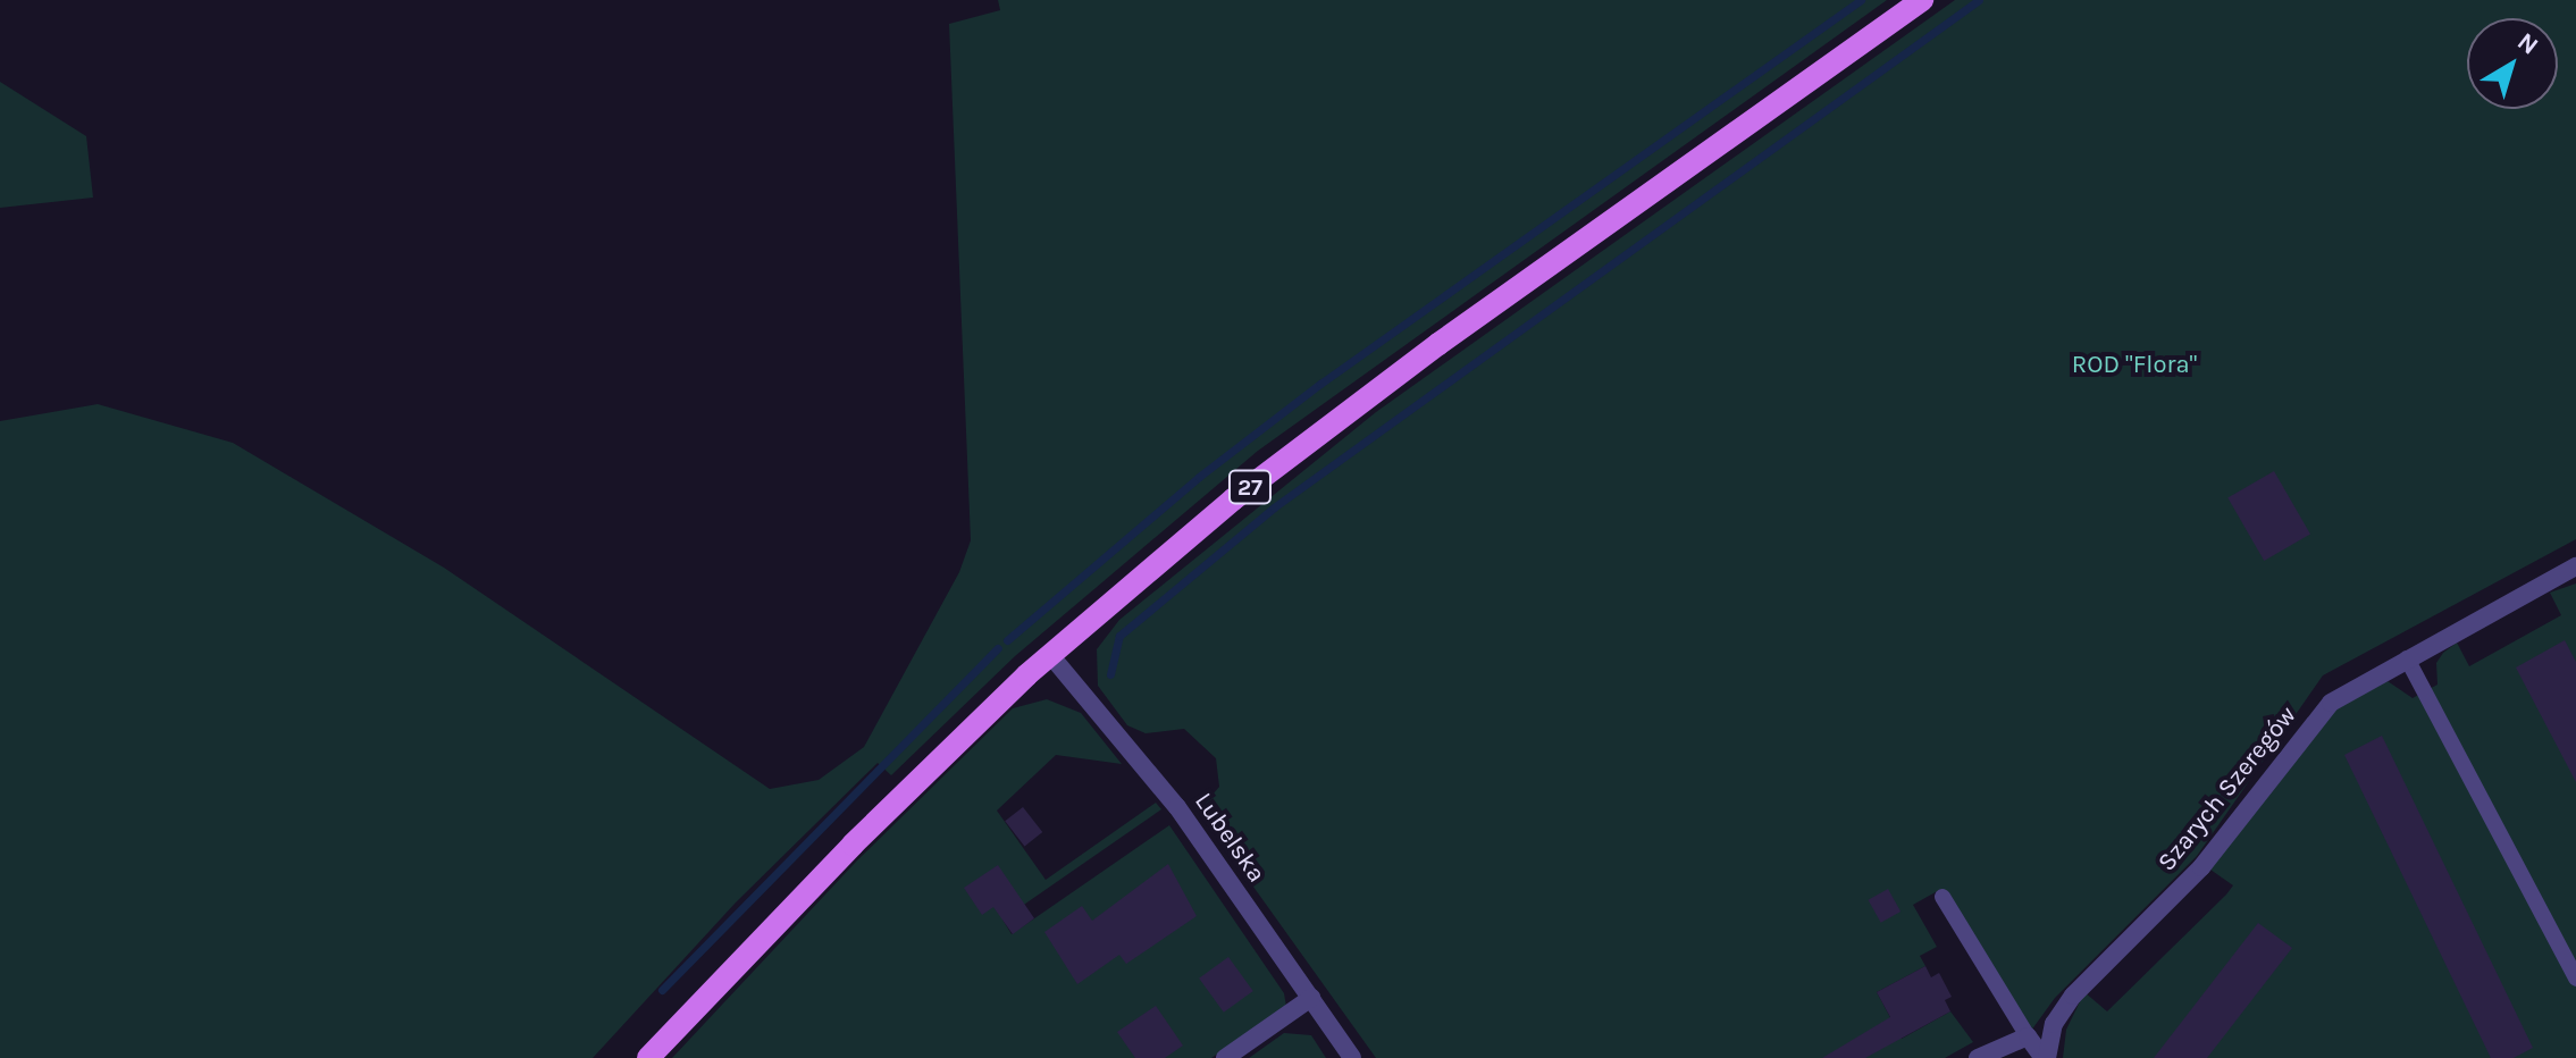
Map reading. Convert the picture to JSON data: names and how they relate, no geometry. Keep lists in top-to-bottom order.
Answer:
{
  "streets": {
    "main road": ["27"],
    "street": ["Szarych Szeregów", "Lubelska"]
  },
  "crossings": [
    ["27", "Lubelska"]
  ],
  "parks": ["ROD \"Flora\""],
  "north": "top right"
}
